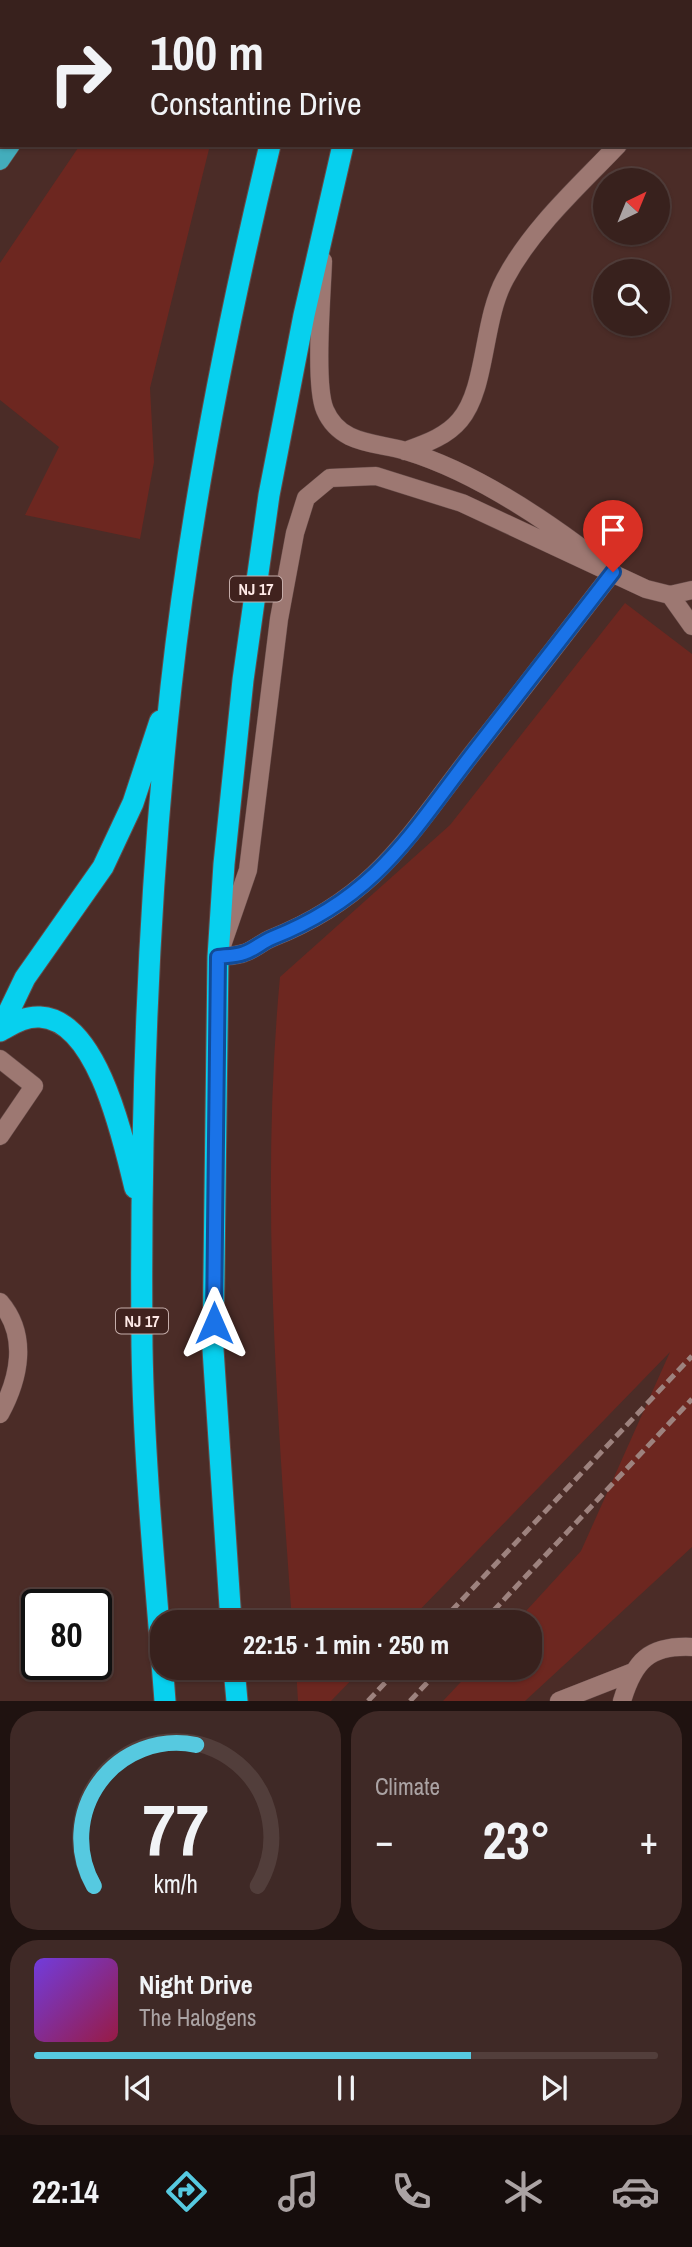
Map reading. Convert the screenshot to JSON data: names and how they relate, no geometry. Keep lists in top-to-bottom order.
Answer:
{
  "streets": {
    "highway": ["NJ 17"]
  },
  "north": "top right",
  "page": {
    "turn": ["100 m", "Constantine Drive"],
    "limit": "80",
    "trip": "22:15 · 1 min · 250 m",
    "tile": "Climate",
    "heat": ["−", "23°", "+"],
    "song": ["Night Drive", "The Halogens"],
    "tabs": "22:14",
    "gauge": ["77", "km/h"]
  }
}
